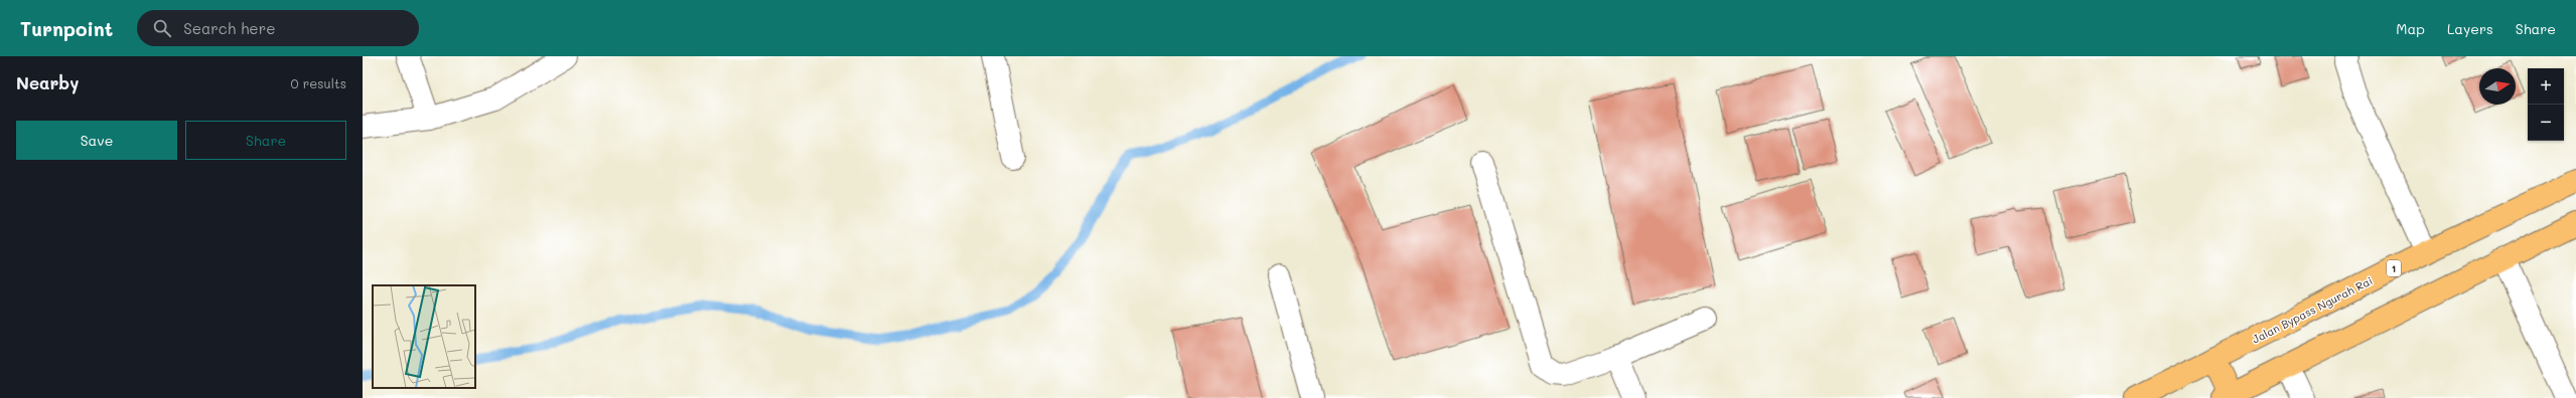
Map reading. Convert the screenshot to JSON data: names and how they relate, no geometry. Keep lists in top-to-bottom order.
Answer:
{
  "streets": {
    "highway": ["1", "Jalan Bypass Ngurah Rai"]
  },
  "north": "right",
  "page": {
    "header": "Turnpoint",
    "search": "Search here",
    "nav": ["Map", "Layers", "Share"],
    "heading": ["Nearby", "0 results"],
    "map_buttons": ["+", "−"],
    "buttons": ["Save", "Share"]
  }
}
